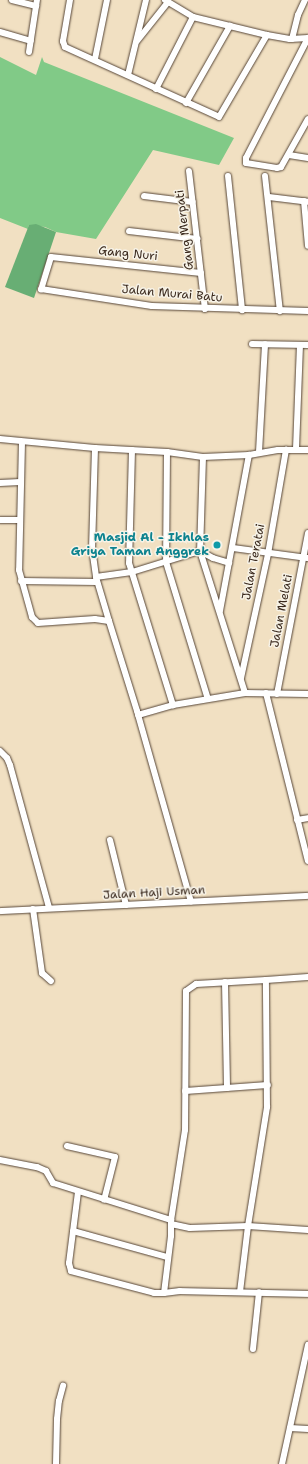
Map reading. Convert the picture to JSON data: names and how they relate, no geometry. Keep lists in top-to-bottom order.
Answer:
{
  "streets": {
    "street": [
      "Gang Merpati",
      "Gang Nuri",
      "Jalan Murai Batu",
      "Jalan Teratai",
      "Jalan Melati",
      "Jalan Haji Usman"
    ]
  },
  "crossings": [
    ["Gang Merpati", "Gang Nuri"],
    ["Gang Merpati", "Jalan Murai Batu"],
    ["Gang Nuri", "Jalan Murai Batu"]
  ],
  "places": ["Masjid Al - Ikhlas Griya Taman Anggrek"]
}
